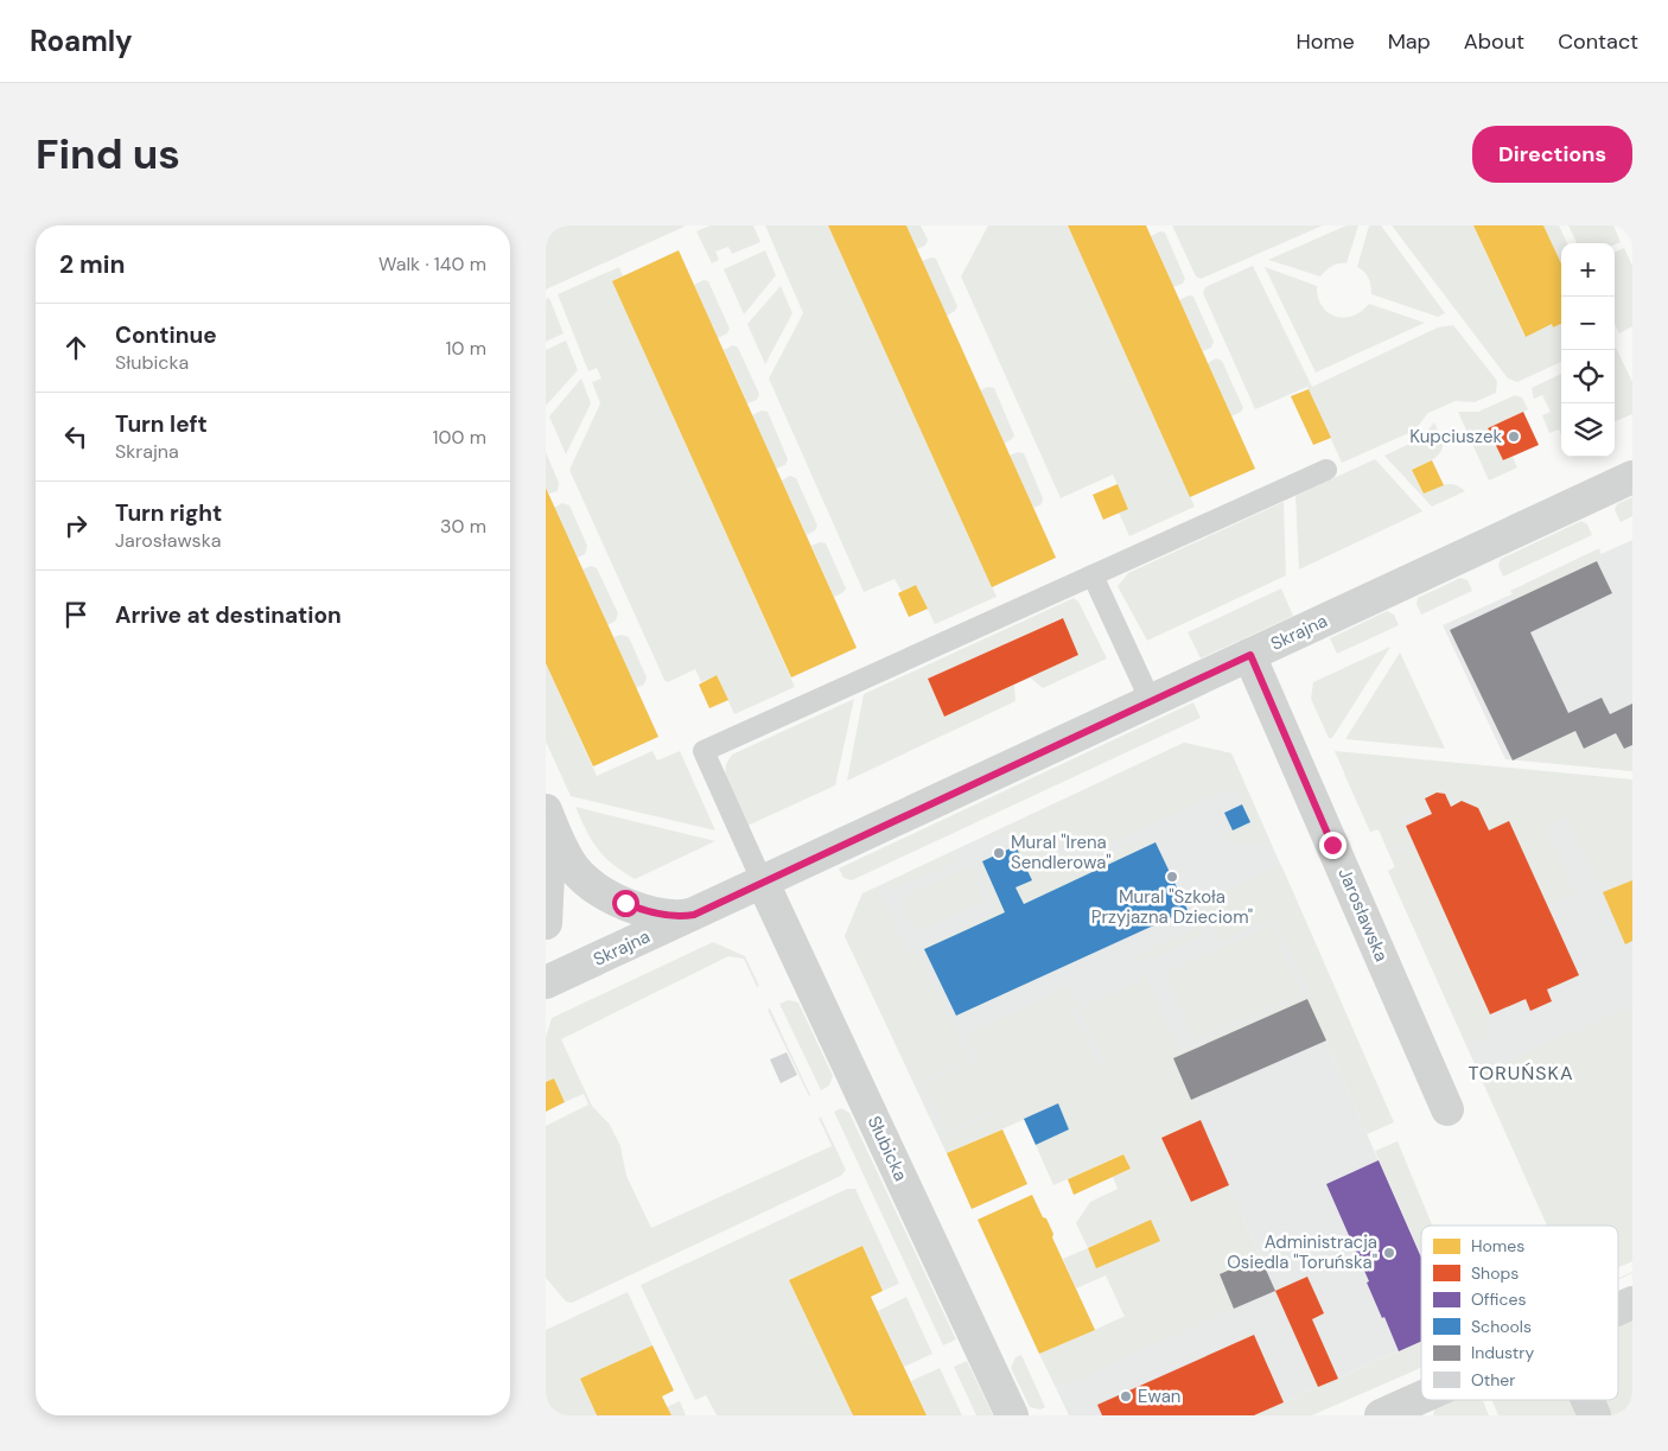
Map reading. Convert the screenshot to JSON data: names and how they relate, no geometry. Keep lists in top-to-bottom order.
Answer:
{
  "streets": {
    "street": ["Skrajna", "Jarosławska", "Słubicka"]
  },
  "crossings": [
    ["Skrajna", "Jarosławska"],
    ["Skrajna", "Słubicka"]
  ],
  "districts": ["TORUŃSKA"],
  "places": [
    "Kupciuszek",
    "Mural \"Irena Sendlerowa\"",
    "Mural \"Szkoła Przyjazna Dzieciom\"",
    "Administracja Osiedla \"Toruńska\"",
    "Ewan"
  ],
  "legend": [
    "Homes",
    "Shops",
    "Offices",
    "Schools",
    "Industry",
    "Other"
  ],
  "page": {
    "header": "Roamly",
    "nav": [
      "Home",
      "Map",
      "About",
      "Contact"
    ],
    "buttons": "Directions",
    "title": "Find us",
    "heading": ["2 min", "Walk · 140 m"],
    "map_buttons": ["+", "−"],
    "list": [
      ["Continue", "Słubicka", "10 m"],
      ["Turn left", "Skrajna", "100 m"],
      ["Turn right", "Jarosławska", "30 m"],
      "Arrive at destination"
    ]
  }
}
